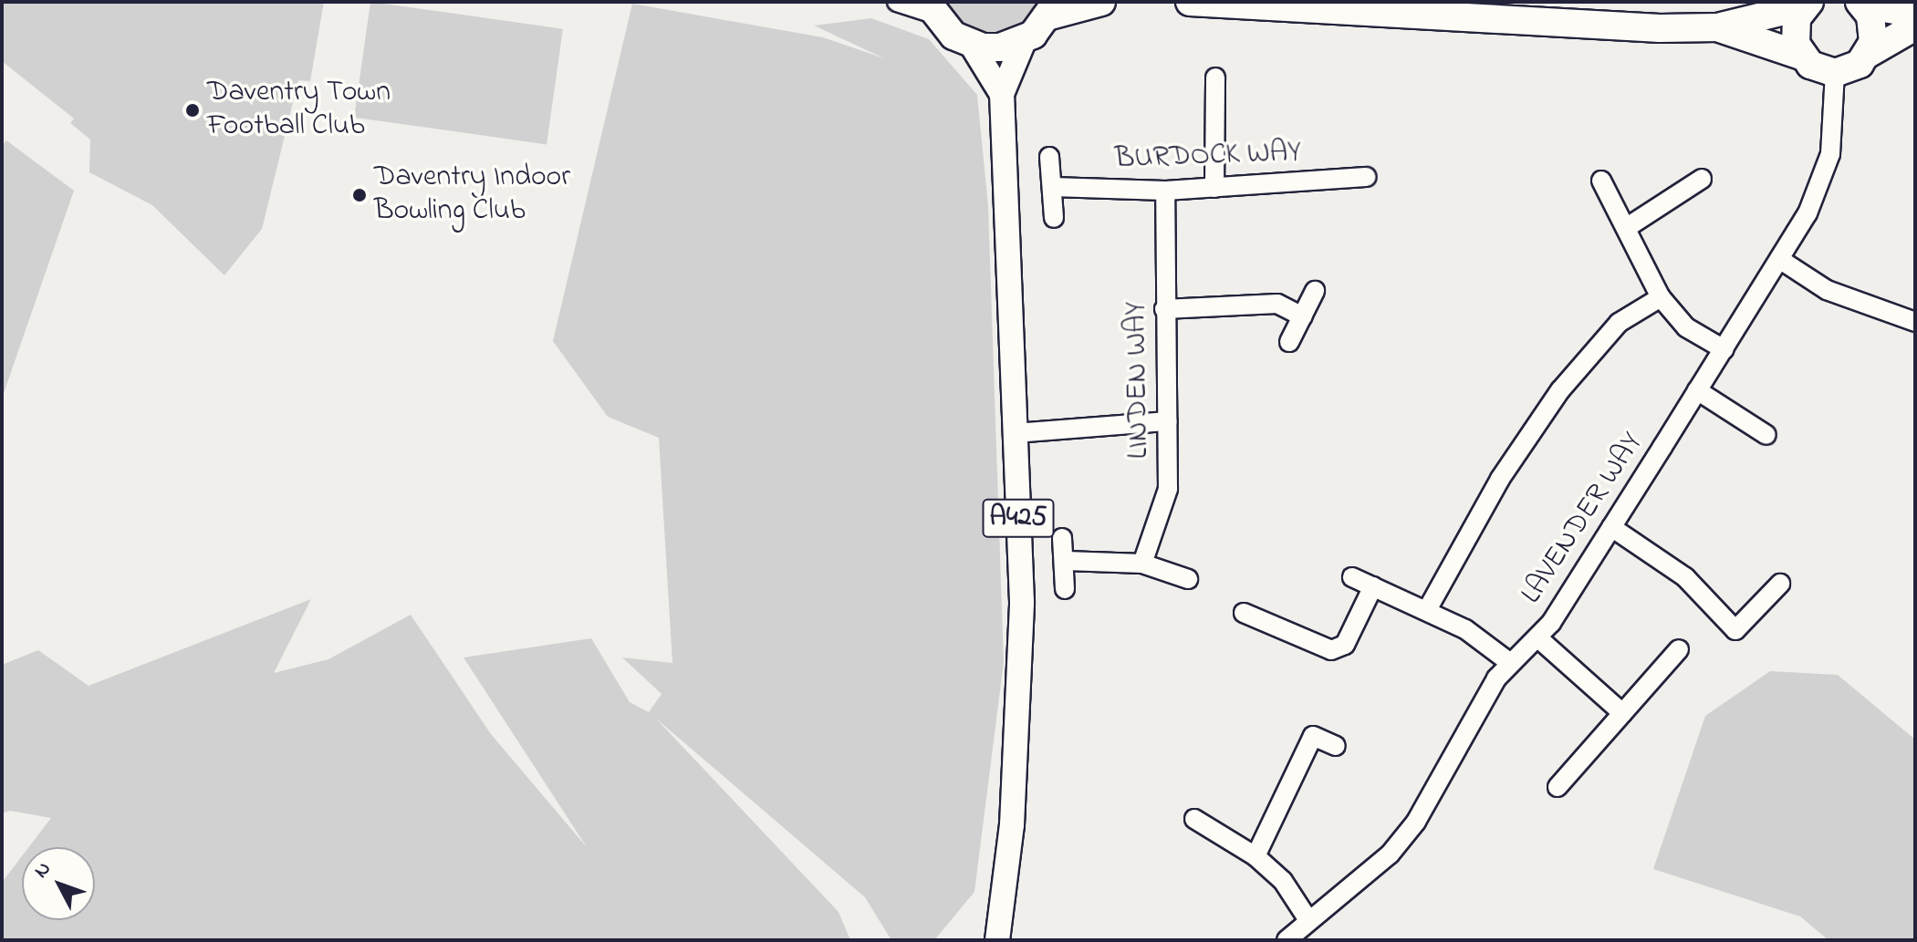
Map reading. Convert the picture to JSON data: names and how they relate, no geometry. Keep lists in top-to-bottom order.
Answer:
{
  "streets": {
    "main road": ["A425"],
    "street": ["BURDOCK WAY", "LINDEN WAY", "LAVENDER WAY"]
  },
  "crossings": [
    ["BURDOCK WAY", "LINDEN WAY"]
  ],
  "places": ["Daventry Town Football Club", "Daventry Indoor Bowling Club"],
  "north": "top left"
}
